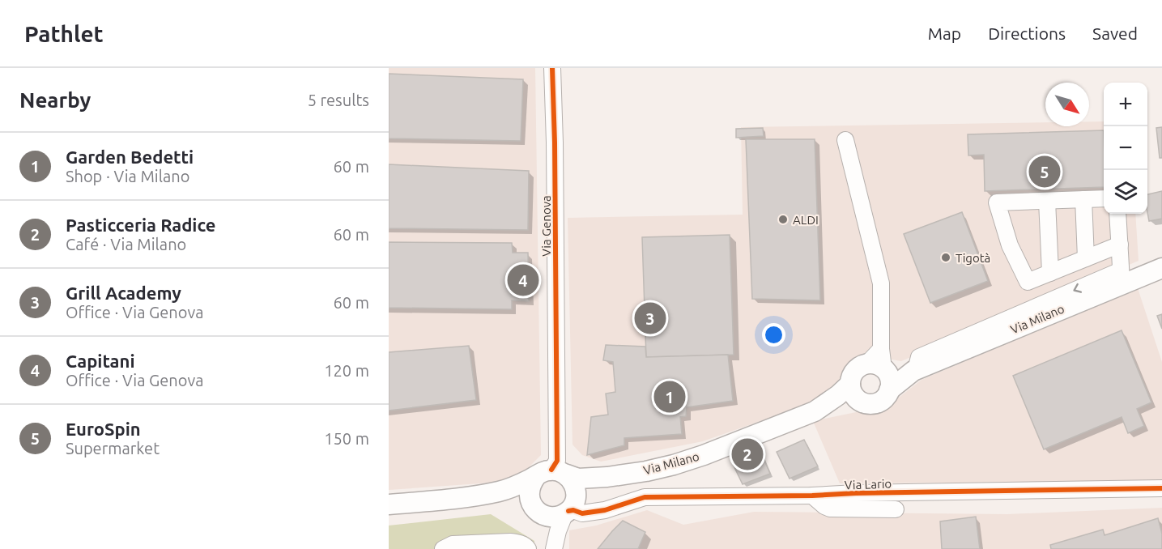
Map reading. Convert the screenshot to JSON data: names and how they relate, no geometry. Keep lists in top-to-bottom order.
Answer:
{
  "streets": {
    "main road": ["Via Milano"],
    "street": ["Via Genova", "Via Lario"]
  },
  "crossings": [
    ["Via Genova", "Via Milano"],
    ["Via Genova", "Via Lario"],
    ["Via Milano", "Via Lario"]
  ],
  "places": ["ALDI", "Tigotà"],
  "north": "bottom right",
  "page": {
    "header": "Pathlet",
    "nav": ["Map", "Directions", "Saved"],
    "heading": ["Nearby", "5 results"],
    "map_buttons": ["+", "−"],
    "list": [
      {
        "mark": "1",
        "name": "Garden Bedetti",
        "note": "Shop · Via Milano",
        "value": "60 m"
      },
      {
        "mark": "2",
        "name": "Pasticceria Radice",
        "note": "Café · Via Milano",
        "value": "60 m"
      },
      {
        "mark": "3",
        "name": "Grill Academy",
        "note": "Office · Via Genova",
        "value": "60 m"
      },
      {
        "mark": "4",
        "name": "Capitani",
        "note": "Office · Via Genova",
        "value": "120 m"
      },
      {
        "mark": "5",
        "name": "EuroSpin",
        "note": "Supermarket",
        "value": "150 m"
      }
    ],
    "pins": [
      "5",
      "4",
      "3",
      "1",
      "2"
    ]
  }
}
